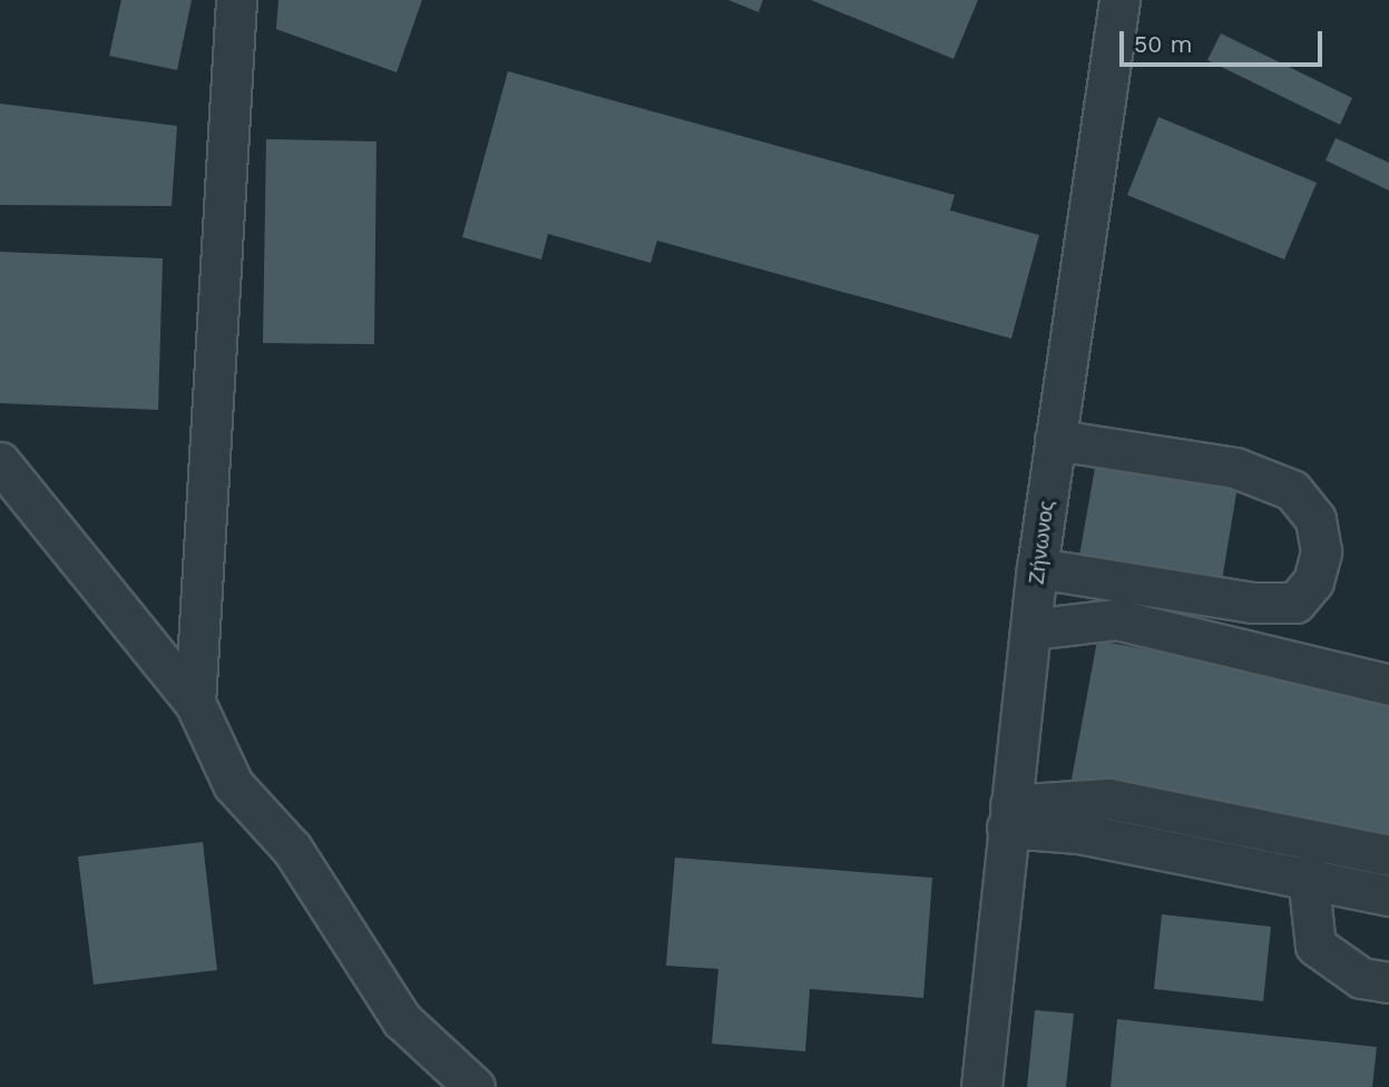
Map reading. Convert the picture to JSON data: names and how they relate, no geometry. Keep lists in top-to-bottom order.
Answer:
{
  "streets": {
    "street": ["Ζήνωνος"]
  },
  "scale_bar": "50 m"
}
